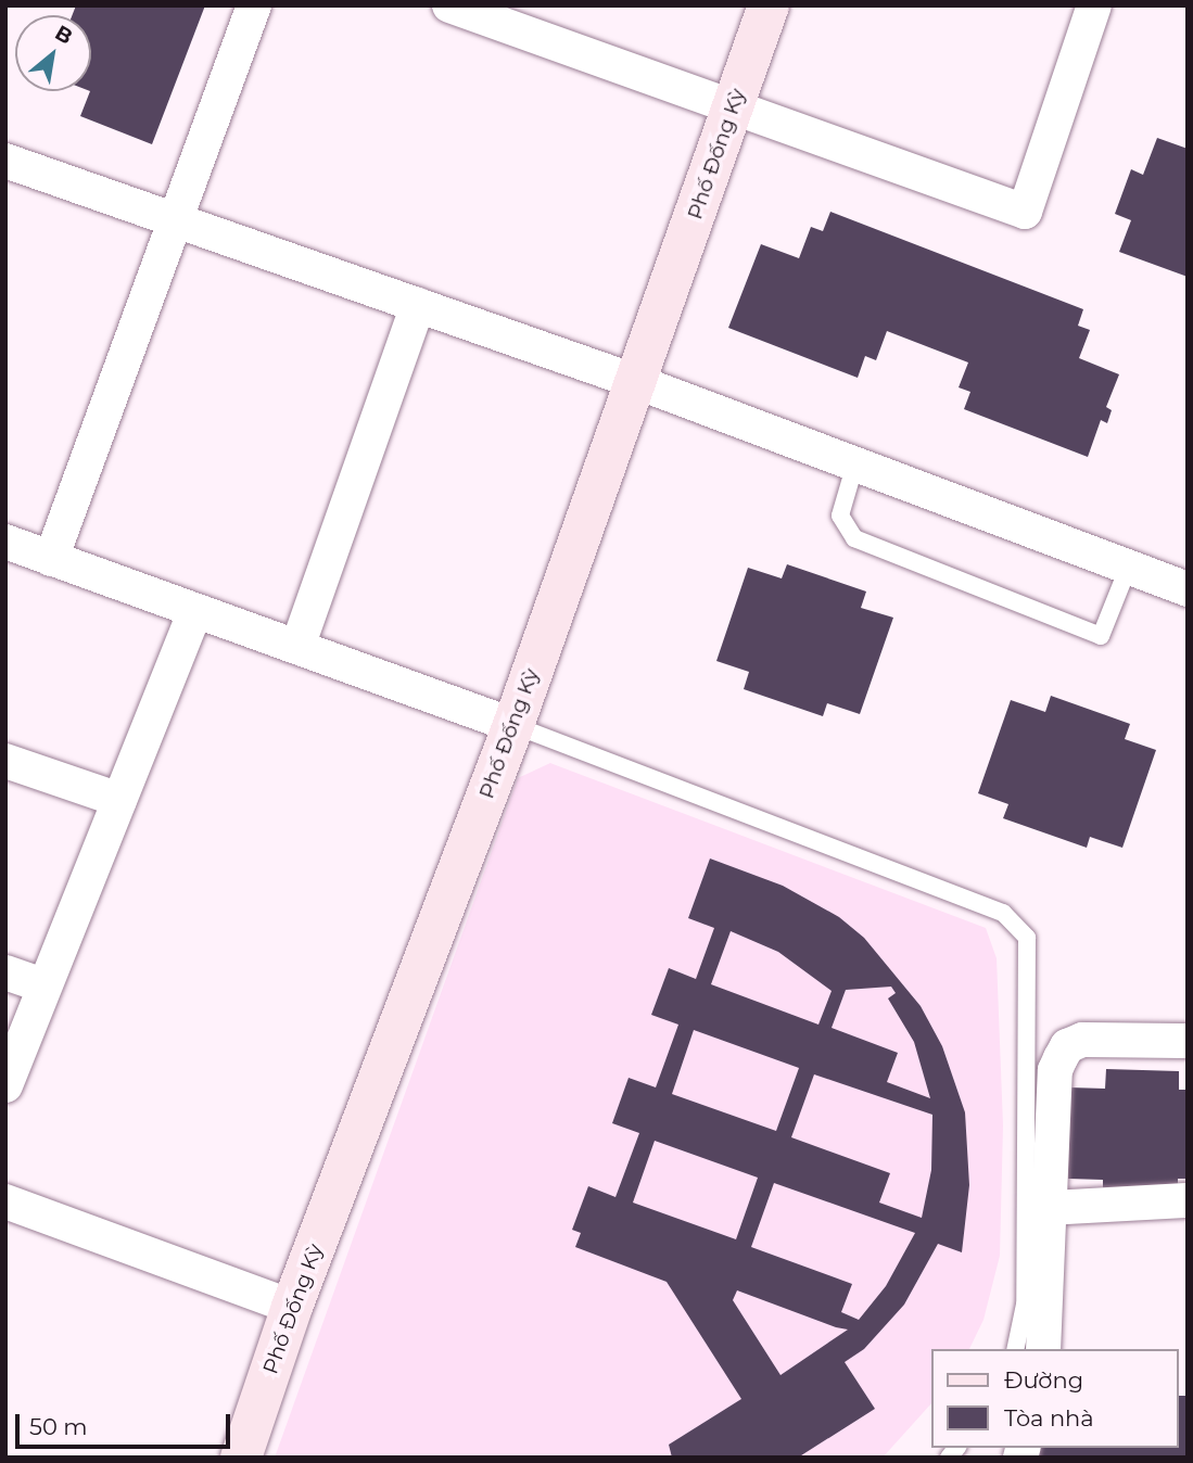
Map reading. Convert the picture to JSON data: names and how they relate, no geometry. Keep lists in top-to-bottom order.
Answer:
{
  "streets": {
    "street": ["Phố Đống Kỳ"]
  },
  "legend": ["Đường", "Tòa nhà"],
  "scale_bar": "50 m",
  "north": "top right"
}
